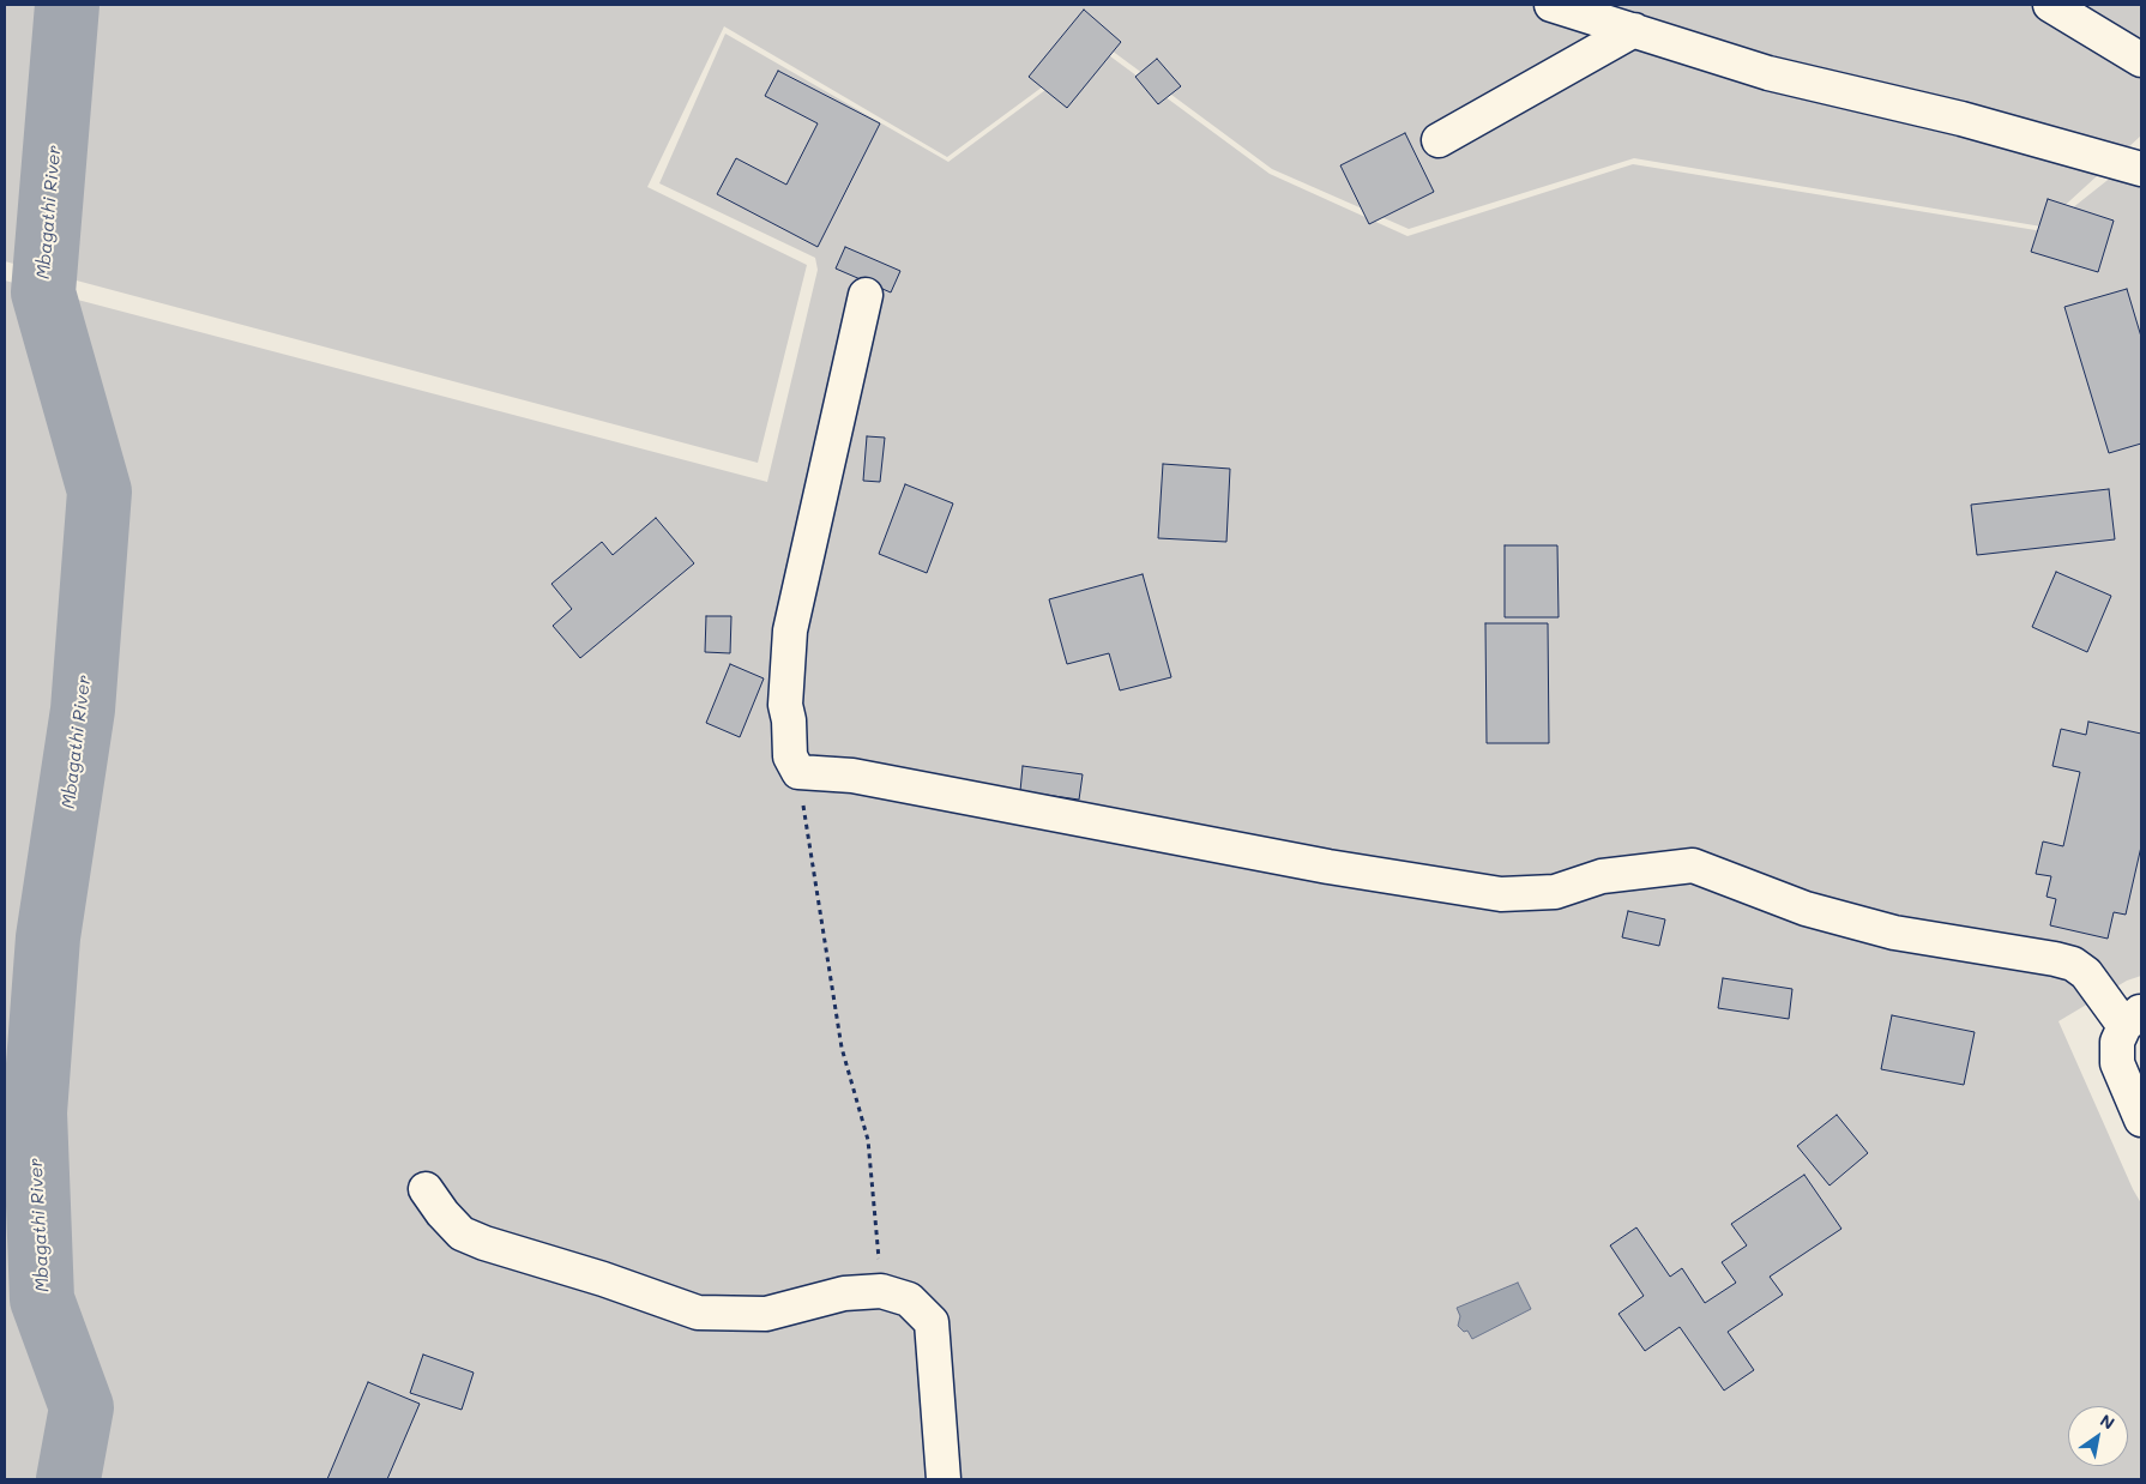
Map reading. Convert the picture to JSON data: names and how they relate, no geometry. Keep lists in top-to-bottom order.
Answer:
{
  "water": ["Mbagathi River"],
  "north": "top right"
}
